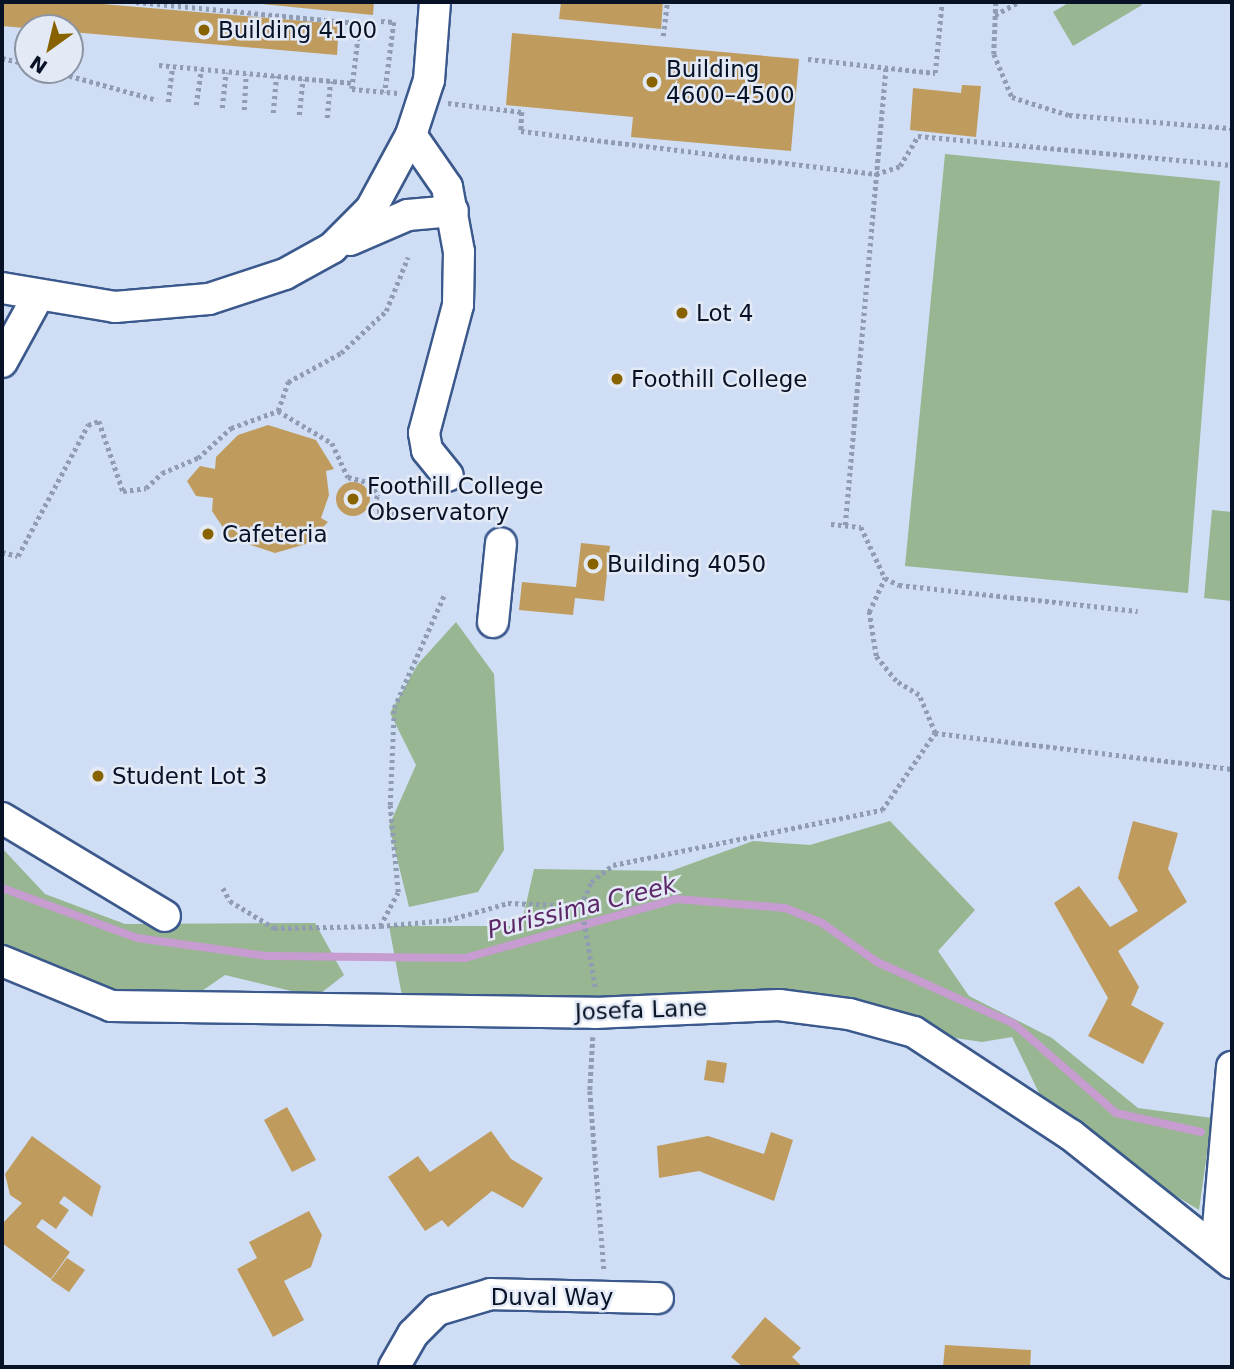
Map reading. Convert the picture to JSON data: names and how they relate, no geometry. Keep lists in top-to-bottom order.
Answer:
{
  "streets": {
    "street": ["Josefa Lane", "Duval Way"]
  },
  "water": ["Purissima Creek"],
  "places": [
    "Building 4100",
    "Building 4600–4500",
    "Lot 4",
    "Foothill College",
    "Foothill College Observatory",
    "Cafeteria",
    "Building 4050",
    "Student Lot 3"
  ],
  "north": "bottom left"
}
